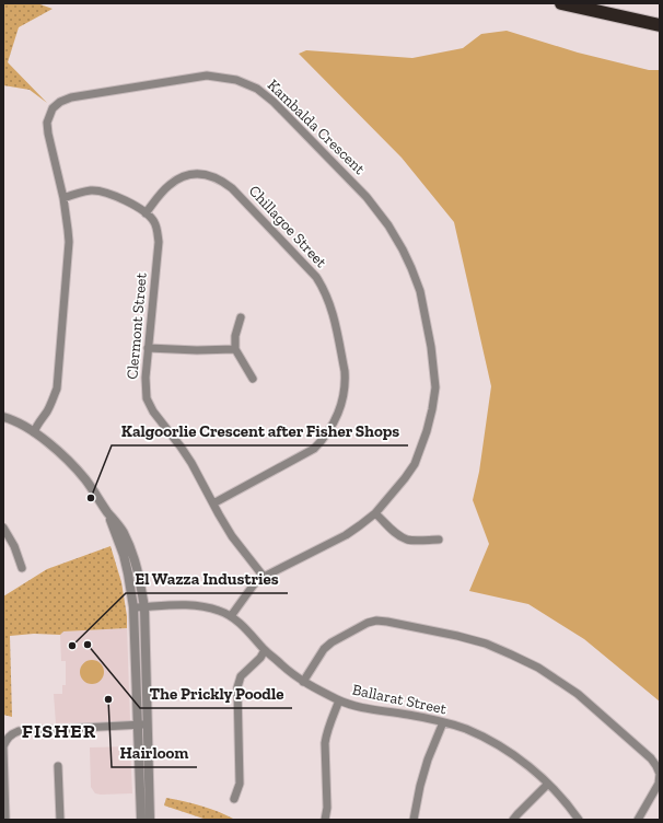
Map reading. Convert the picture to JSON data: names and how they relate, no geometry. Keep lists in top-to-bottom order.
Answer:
{
  "streets": {
    "street": [
      "Kambalda Crescent",
      "Chillagoe Street",
      "Clermont Street",
      "Ballarat Street"
    ]
  },
  "crossings": [
    ["Kambalda Crescent", "Clermont Street"],
    ["Kambalda Crescent", "Ballarat Street"],
    ["Chillagoe Street", "Clermont Street"]
  ],
  "districts": ["FISHER"],
  "places": [
    "Kalgoorlie Crescent after Fisher Shops",
    "The Prickly Poodle",
    "El Wazza Industries",
    "Hairloom"
  ]
}
